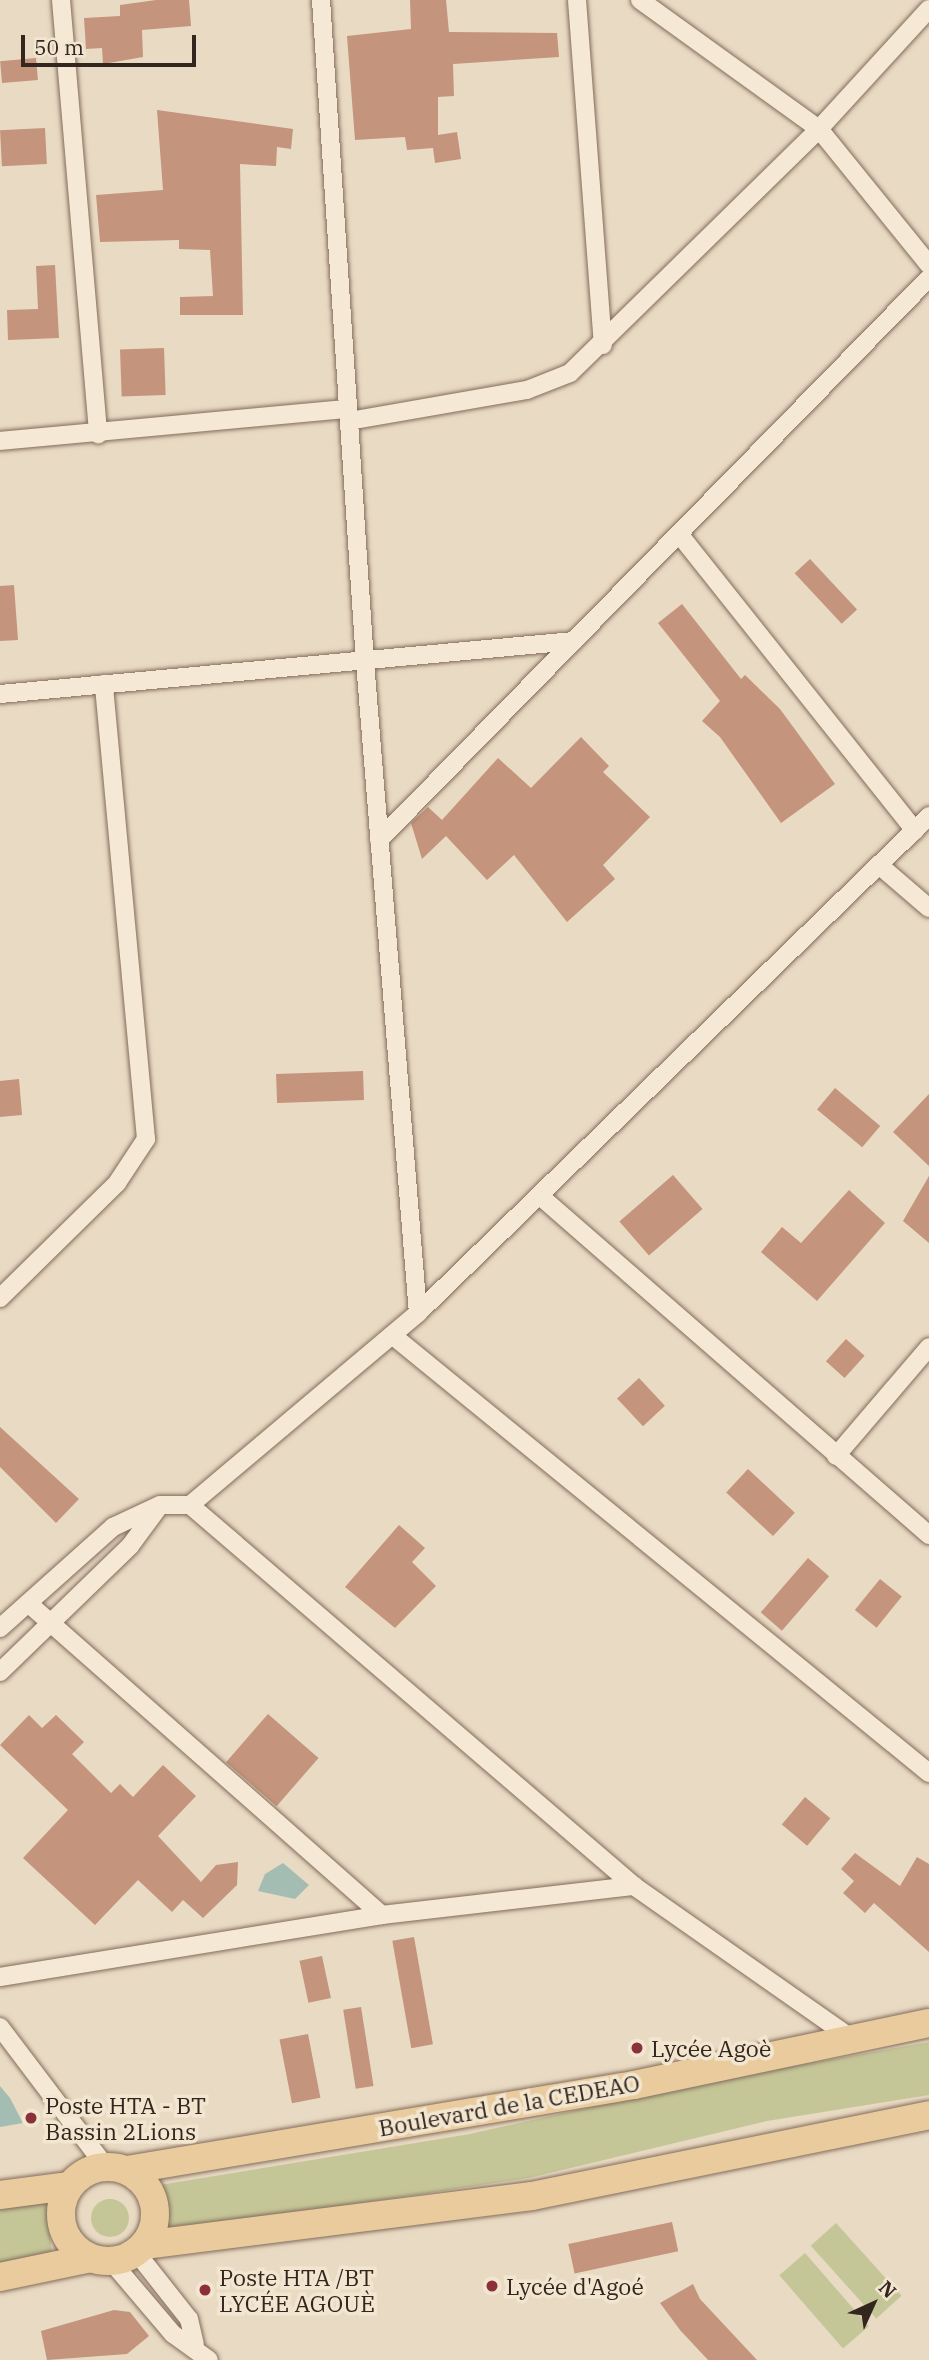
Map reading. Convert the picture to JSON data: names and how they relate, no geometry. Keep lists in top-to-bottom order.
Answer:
{
  "streets": {
    "main road": ["Boulevard de la CEDEAO"]
  },
  "places": [
    "Lycée Agoè",
    "Poste HTA - BT Bassin 2Lions",
    "Lycée d'Agoé",
    "Poste HTA /BT LYCÉE AGOUÈ"
  ],
  "scale_bar": "50 m",
  "north": "top right"
}
